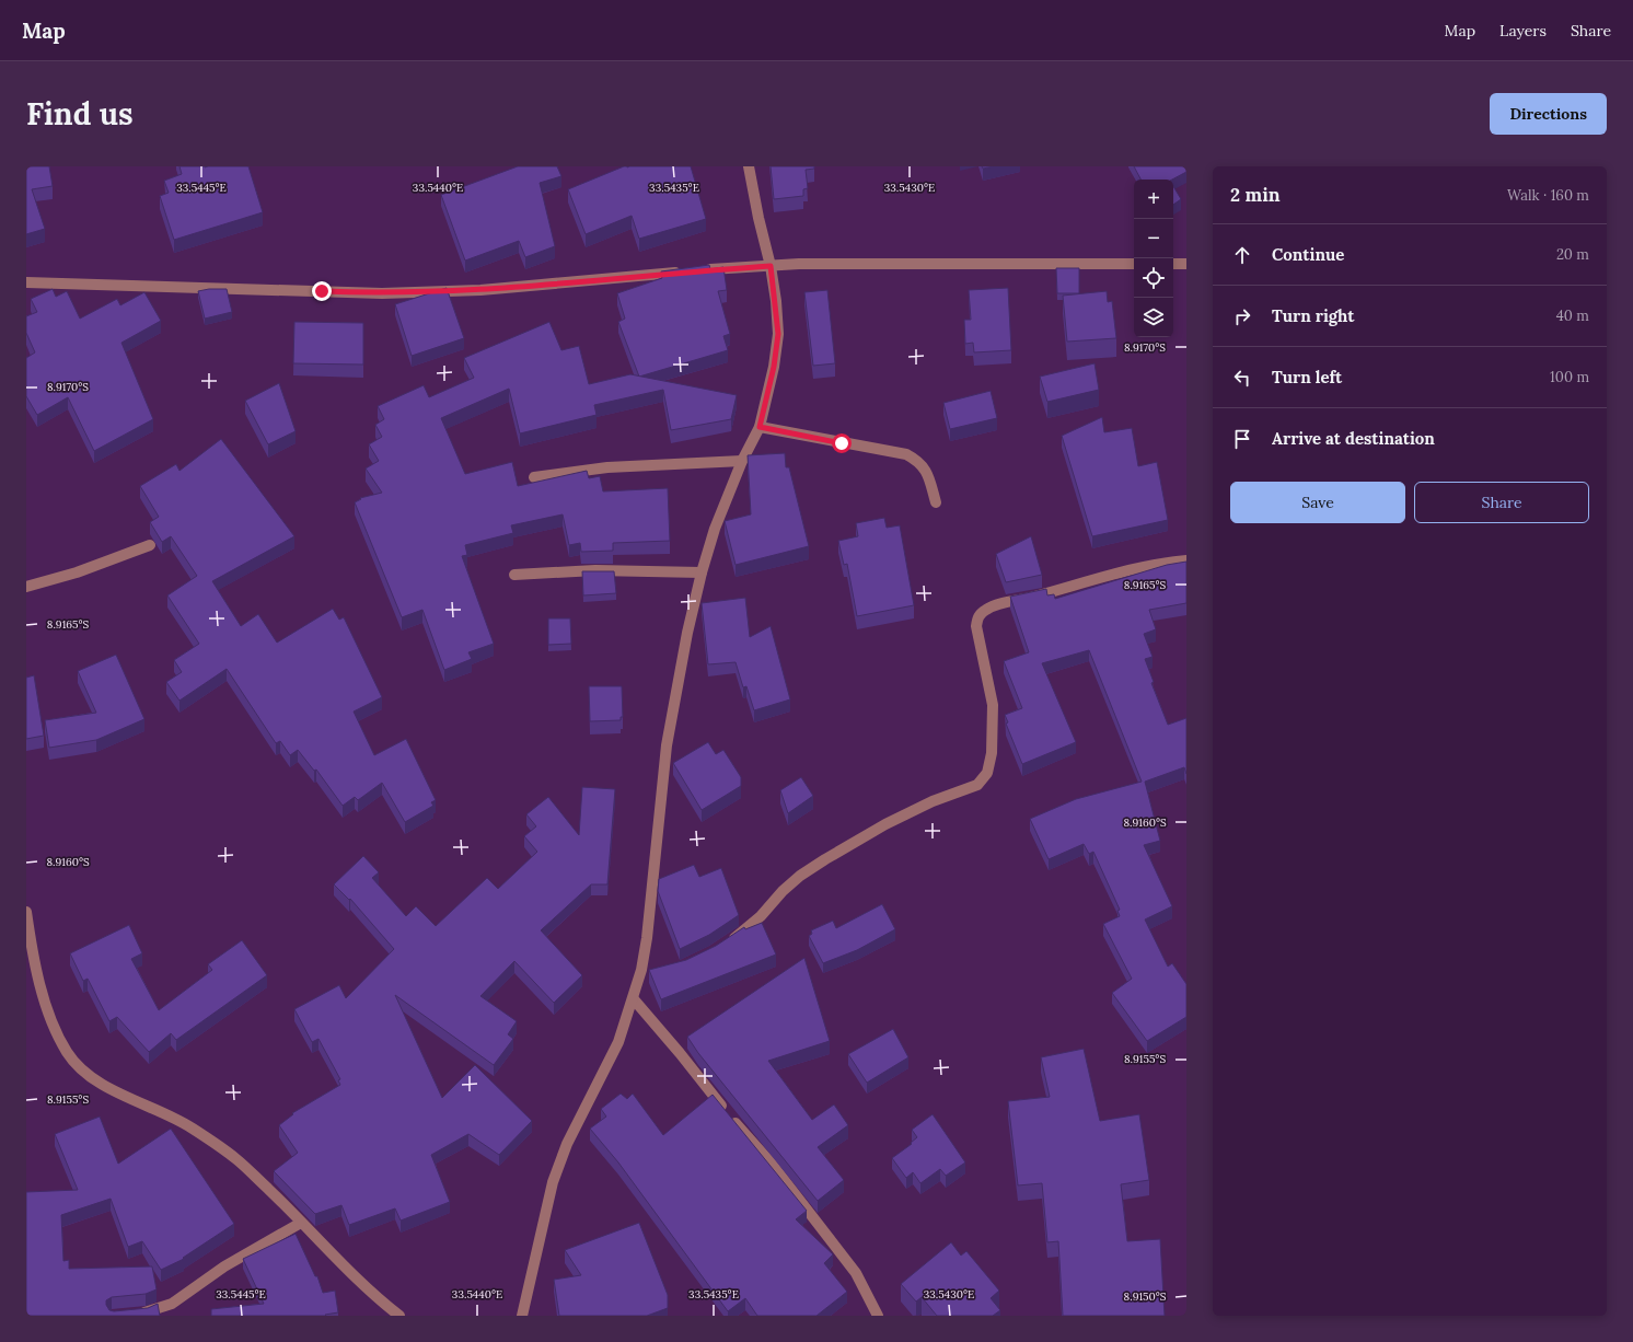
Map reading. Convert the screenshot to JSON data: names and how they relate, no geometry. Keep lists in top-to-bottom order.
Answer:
{
  "page": {
    "header": "Map",
    "nav": ["Map", "Layers", "Share"],
    "buttons": [
      "Directions",
      ["Save", "Share"]
    ],
    "title": "Find us",
    "heading": ["2 min", "Walk · 160 m"],
    "map_buttons": ["+", "−"],
    "list": [
      ["Continue", "20 m"],
      ["Turn right", "40 m"],
      ["Turn left", "100 m"],
      "Arrive at destination"
    ]
  },
  "coordinates": [
    "33.5445°E",
    "33.5440°E",
    "33.5435°E",
    "33.5430°E",
    "8.9170°S",
    "8.9165°S",
    "8.9160°S",
    "8.9155°S",
    "8.9150°S"
  ]
}
